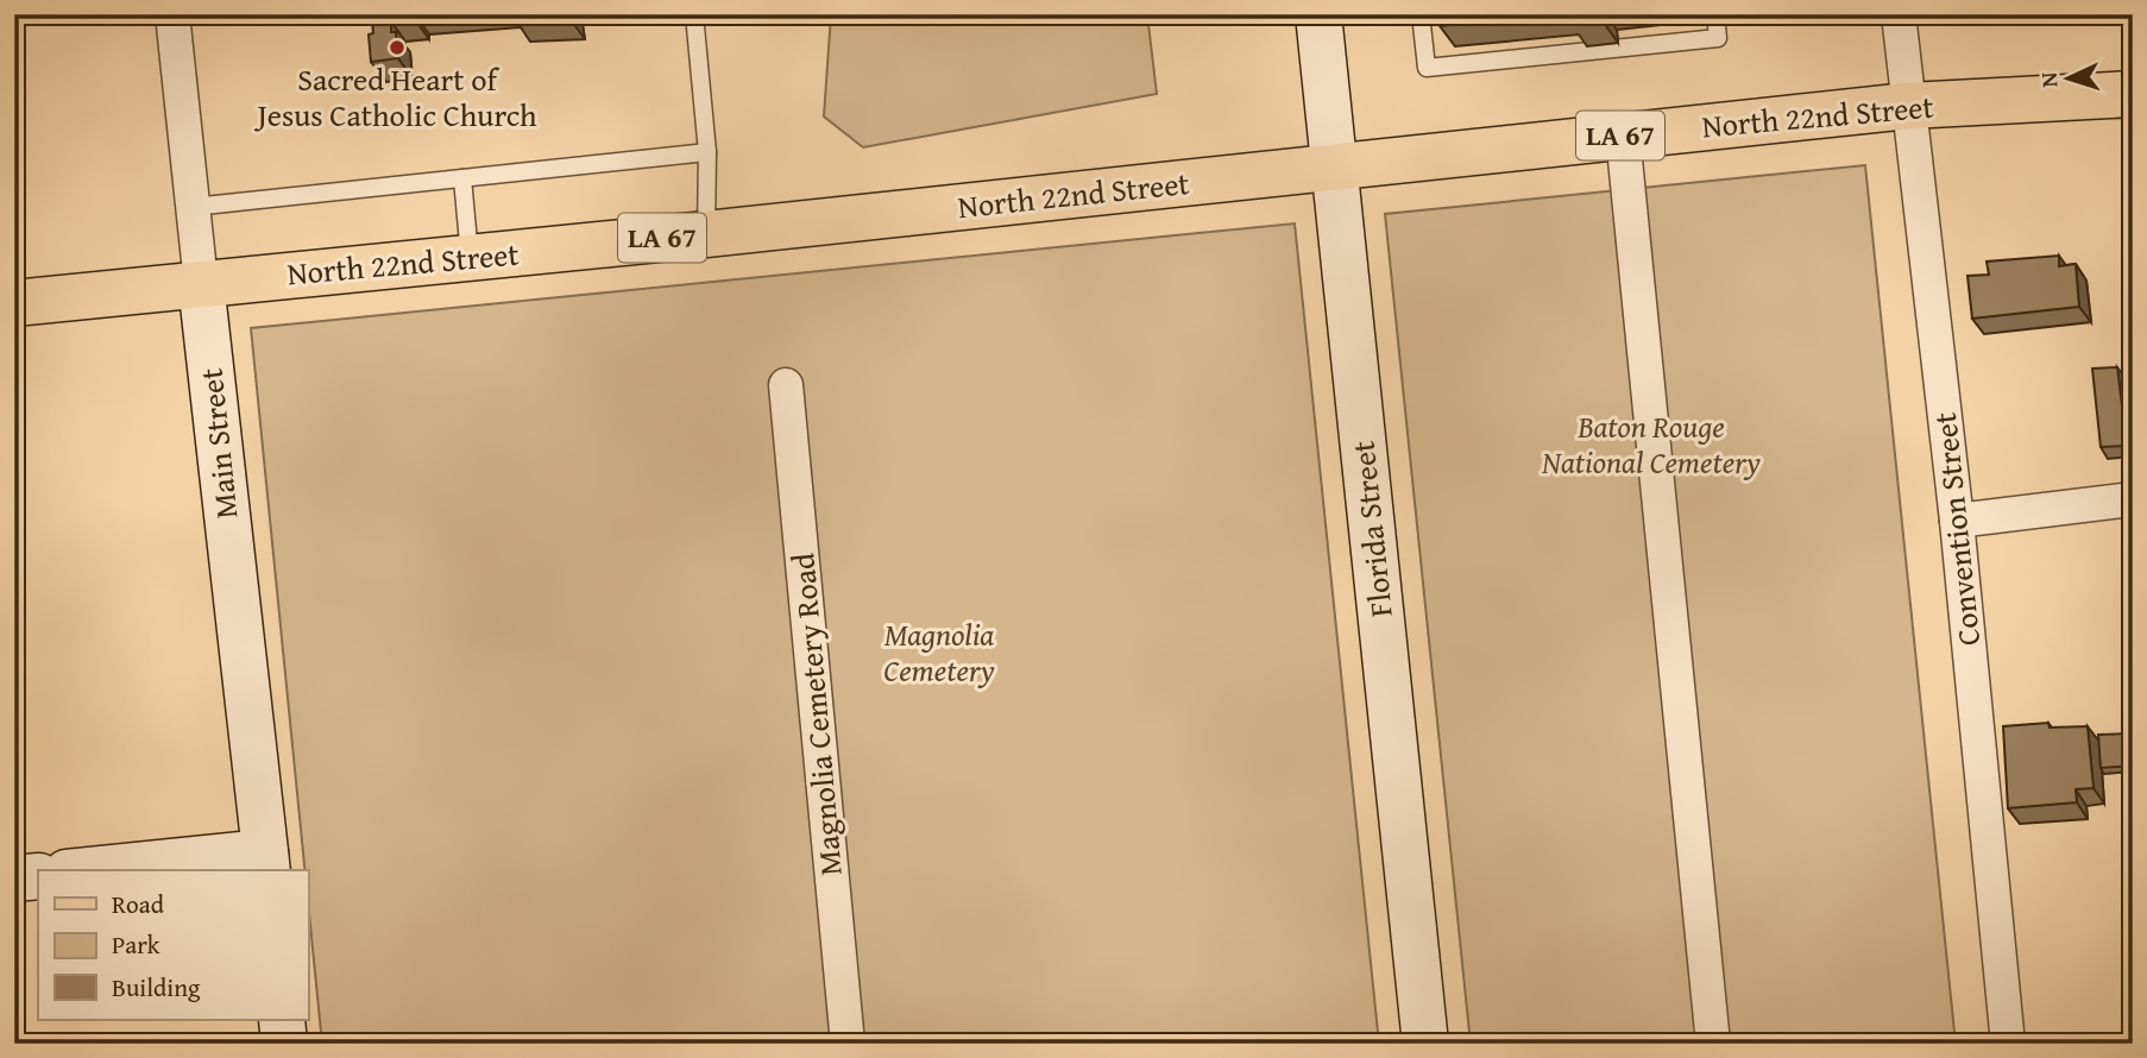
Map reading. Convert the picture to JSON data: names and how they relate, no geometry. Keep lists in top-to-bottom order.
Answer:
{
  "streets": {
    "main road": [
      "North 22nd Street",
      "LA 67",
      "Main Street",
      "Florida Street"
    ],
    "street": ["Convention Street", "Magnolia Cemetery Road"]
  },
  "crossings": [
    ["North 22nd Street", "Main Street"],
    ["North 22nd Street", "Florida Street"],
    ["North 22nd Street", "Convention Street"]
  ],
  "parks": ["Baton Rouge National Cemetery", "Magnolia Cemetery"],
  "places": ["Sacred Heart of Jesus Catholic Church"],
  "legend": ["Road", "Park", "Building"],
  "north": "left"
}
